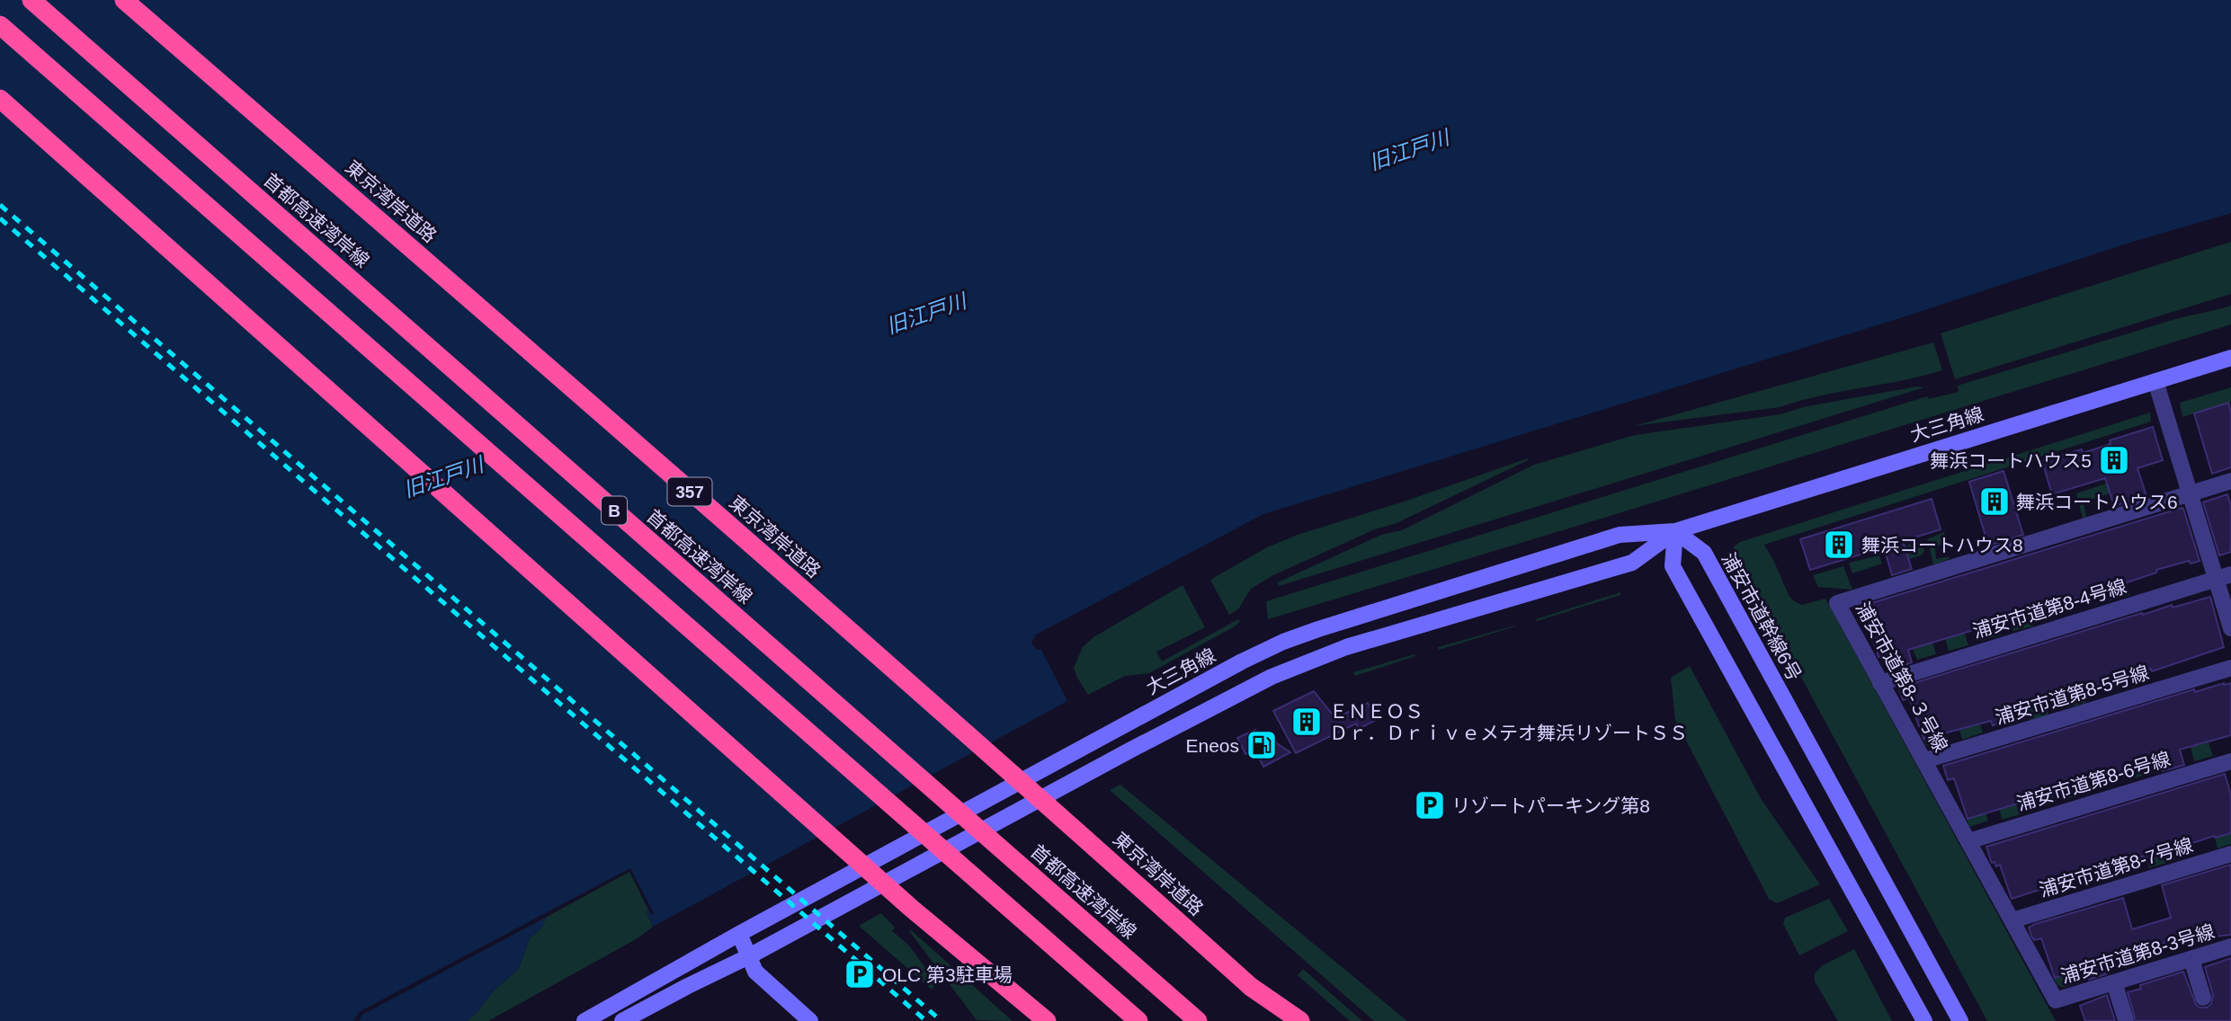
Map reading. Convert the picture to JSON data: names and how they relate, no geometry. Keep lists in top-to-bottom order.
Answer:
{
  "streets": {
    "highway": [
      "東京湾岸道路",
      "首都高速湾岸線",
      "357",
      "B"
    ],
    "street": [
      "大三角線",
      "浦安市道第8-4号線",
      "浦安市道幹線6号",
      "浦安市道第8-３号線",
      "浦安市道第8-5号線",
      "浦安市道第8-6号線",
      "浦安市道第8-7号線",
      "浦安市道第8-3号線"
    ]
  },
  "crossings": [
    ["大三角線", "浦安市道幹線6号"],
    ["浦安市道第8-4号線", "浦安市道第8-３号線"],
    ["浦安市道第8-３号線", "浦安市道第8-5号線"],
    ["浦安市道第8-３号線", "浦安市道第8-6号線"],
    ["浦安市道第8-３号線", "浦安市道第8-7号線"],
    ["浦安市道第8-３号線", "浦安市道第8-3号線"]
  ],
  "water": ["旧江戸川"],
  "places": {
    "building": [
      "舞浜コートハウス5",
      "舞浜コートハウス6",
      "舞浜コートハウス8",
      "ＥＮＥＯＳ Ｄｒ．Ｄｒｉｖｅメテオ舞浜リゾートＳＳ"
    ],
    "fuel station": ["Eneos"],
    "parking": ["リゾートパーキング第8", "OLC 第3駐車場"]
  }
}
